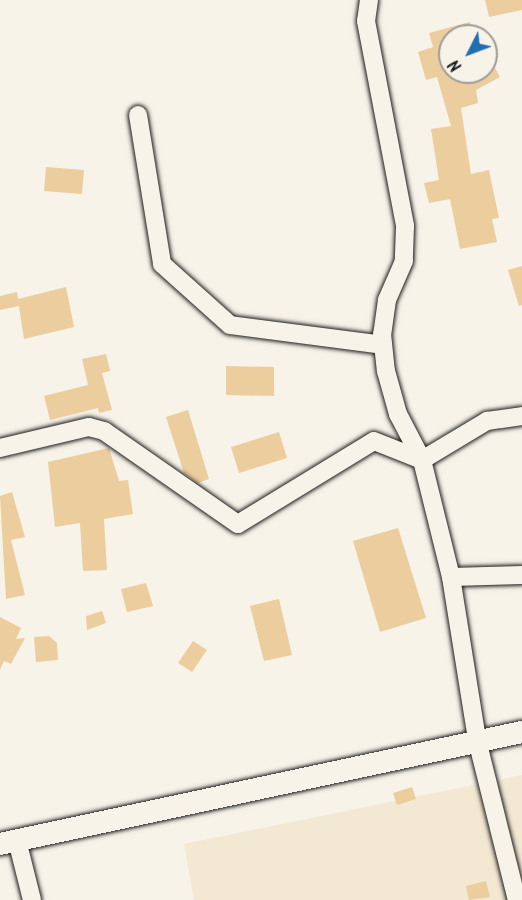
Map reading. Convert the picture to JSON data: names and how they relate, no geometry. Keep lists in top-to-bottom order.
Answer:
{
  "north": "bottom left"
}
